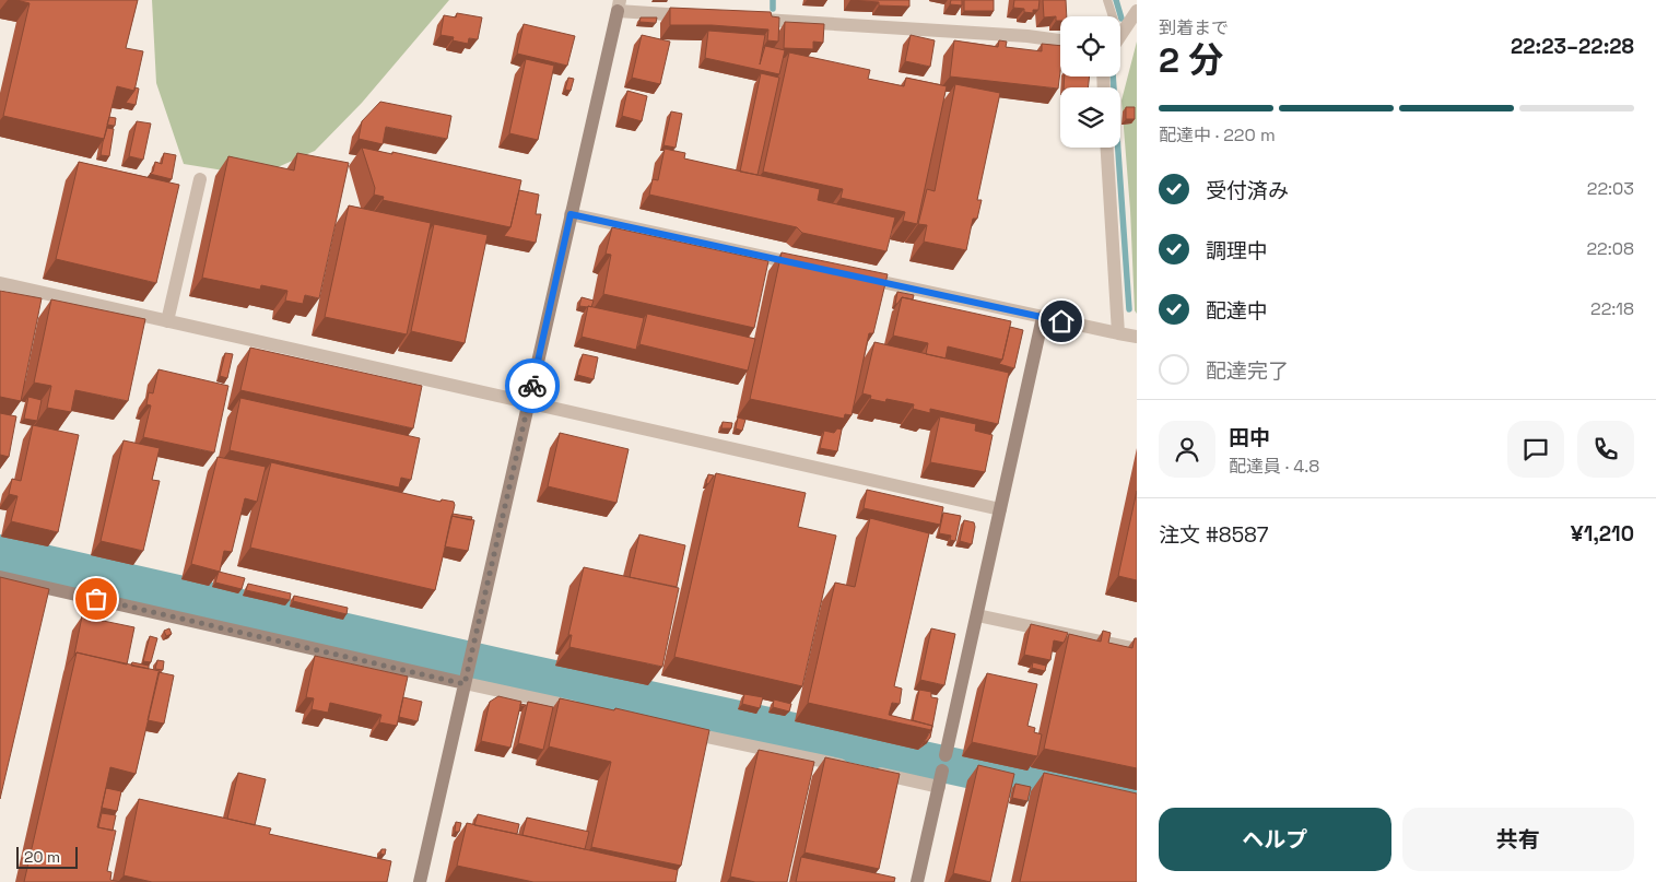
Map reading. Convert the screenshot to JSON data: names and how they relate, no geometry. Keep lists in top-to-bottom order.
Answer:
{
  "scale_bar": "20 m",
  "page": {
    "heading": ["2 分", "到着まで", "22:23–22:28"],
    "panel": [
      "田中",
      "配達員 · 4.8",
      "注文 #8587",
      "¥1,210"
    ],
    "bar": "配達中 · 220 m",
    "list": [
      ["受付済み", "22:03"],
      ["調理中", "22:08"],
      ["配達中", "22:18"],
      "配達完了"
    ],
    "buttons": ["ヘルプ", "共有"],
    "scale": "20 m"
  }
}
